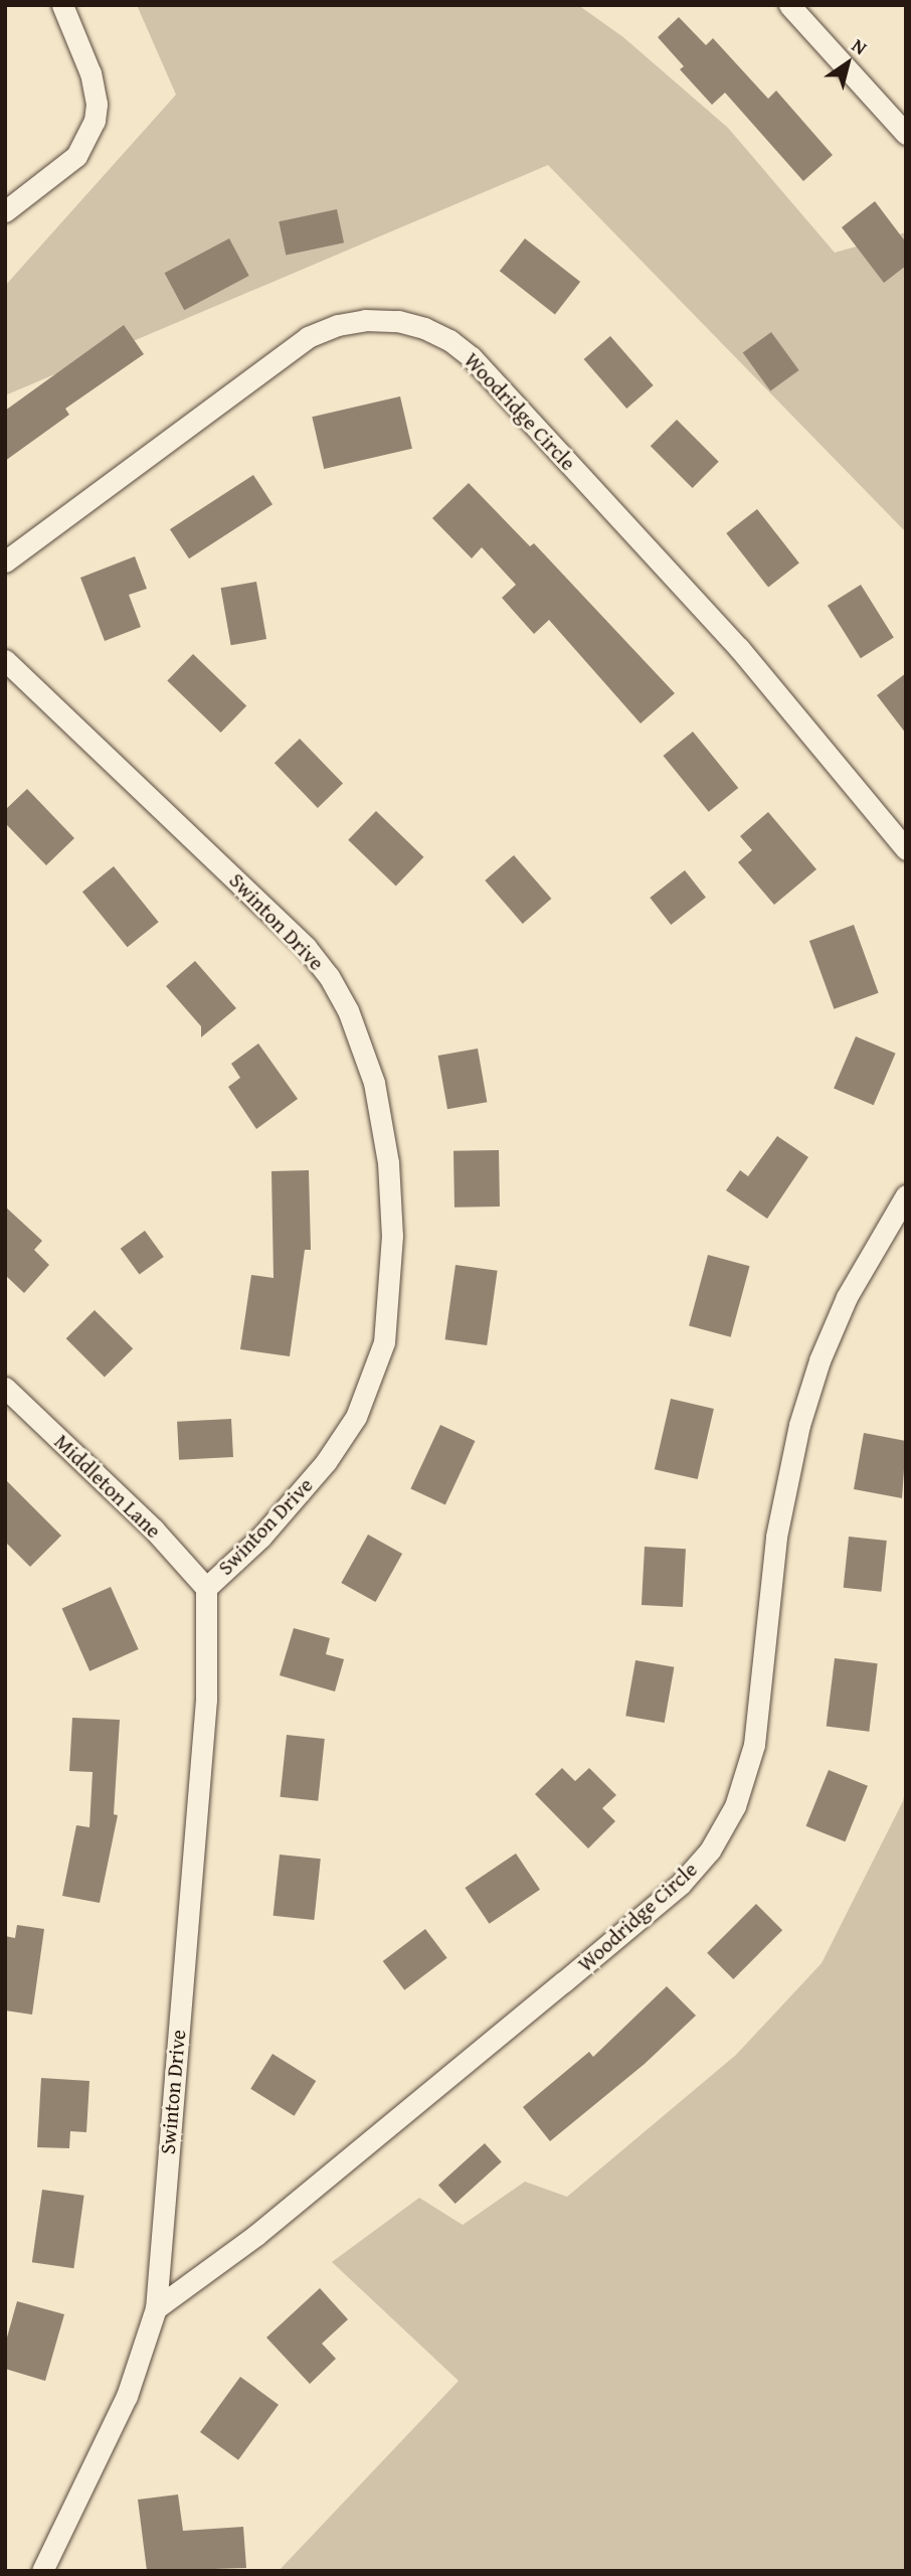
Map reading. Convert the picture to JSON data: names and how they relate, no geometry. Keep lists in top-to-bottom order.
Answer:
{
  "streets": {
    "street": ["Woodridge Circle", "Swinton Drive", "Middleton Lane"]
  },
  "crossings": [
    ["Woodridge Circle", "Swinton Drive"],
    ["Swinton Drive", "Middleton Lane"]
  ],
  "north": "top right"
}
